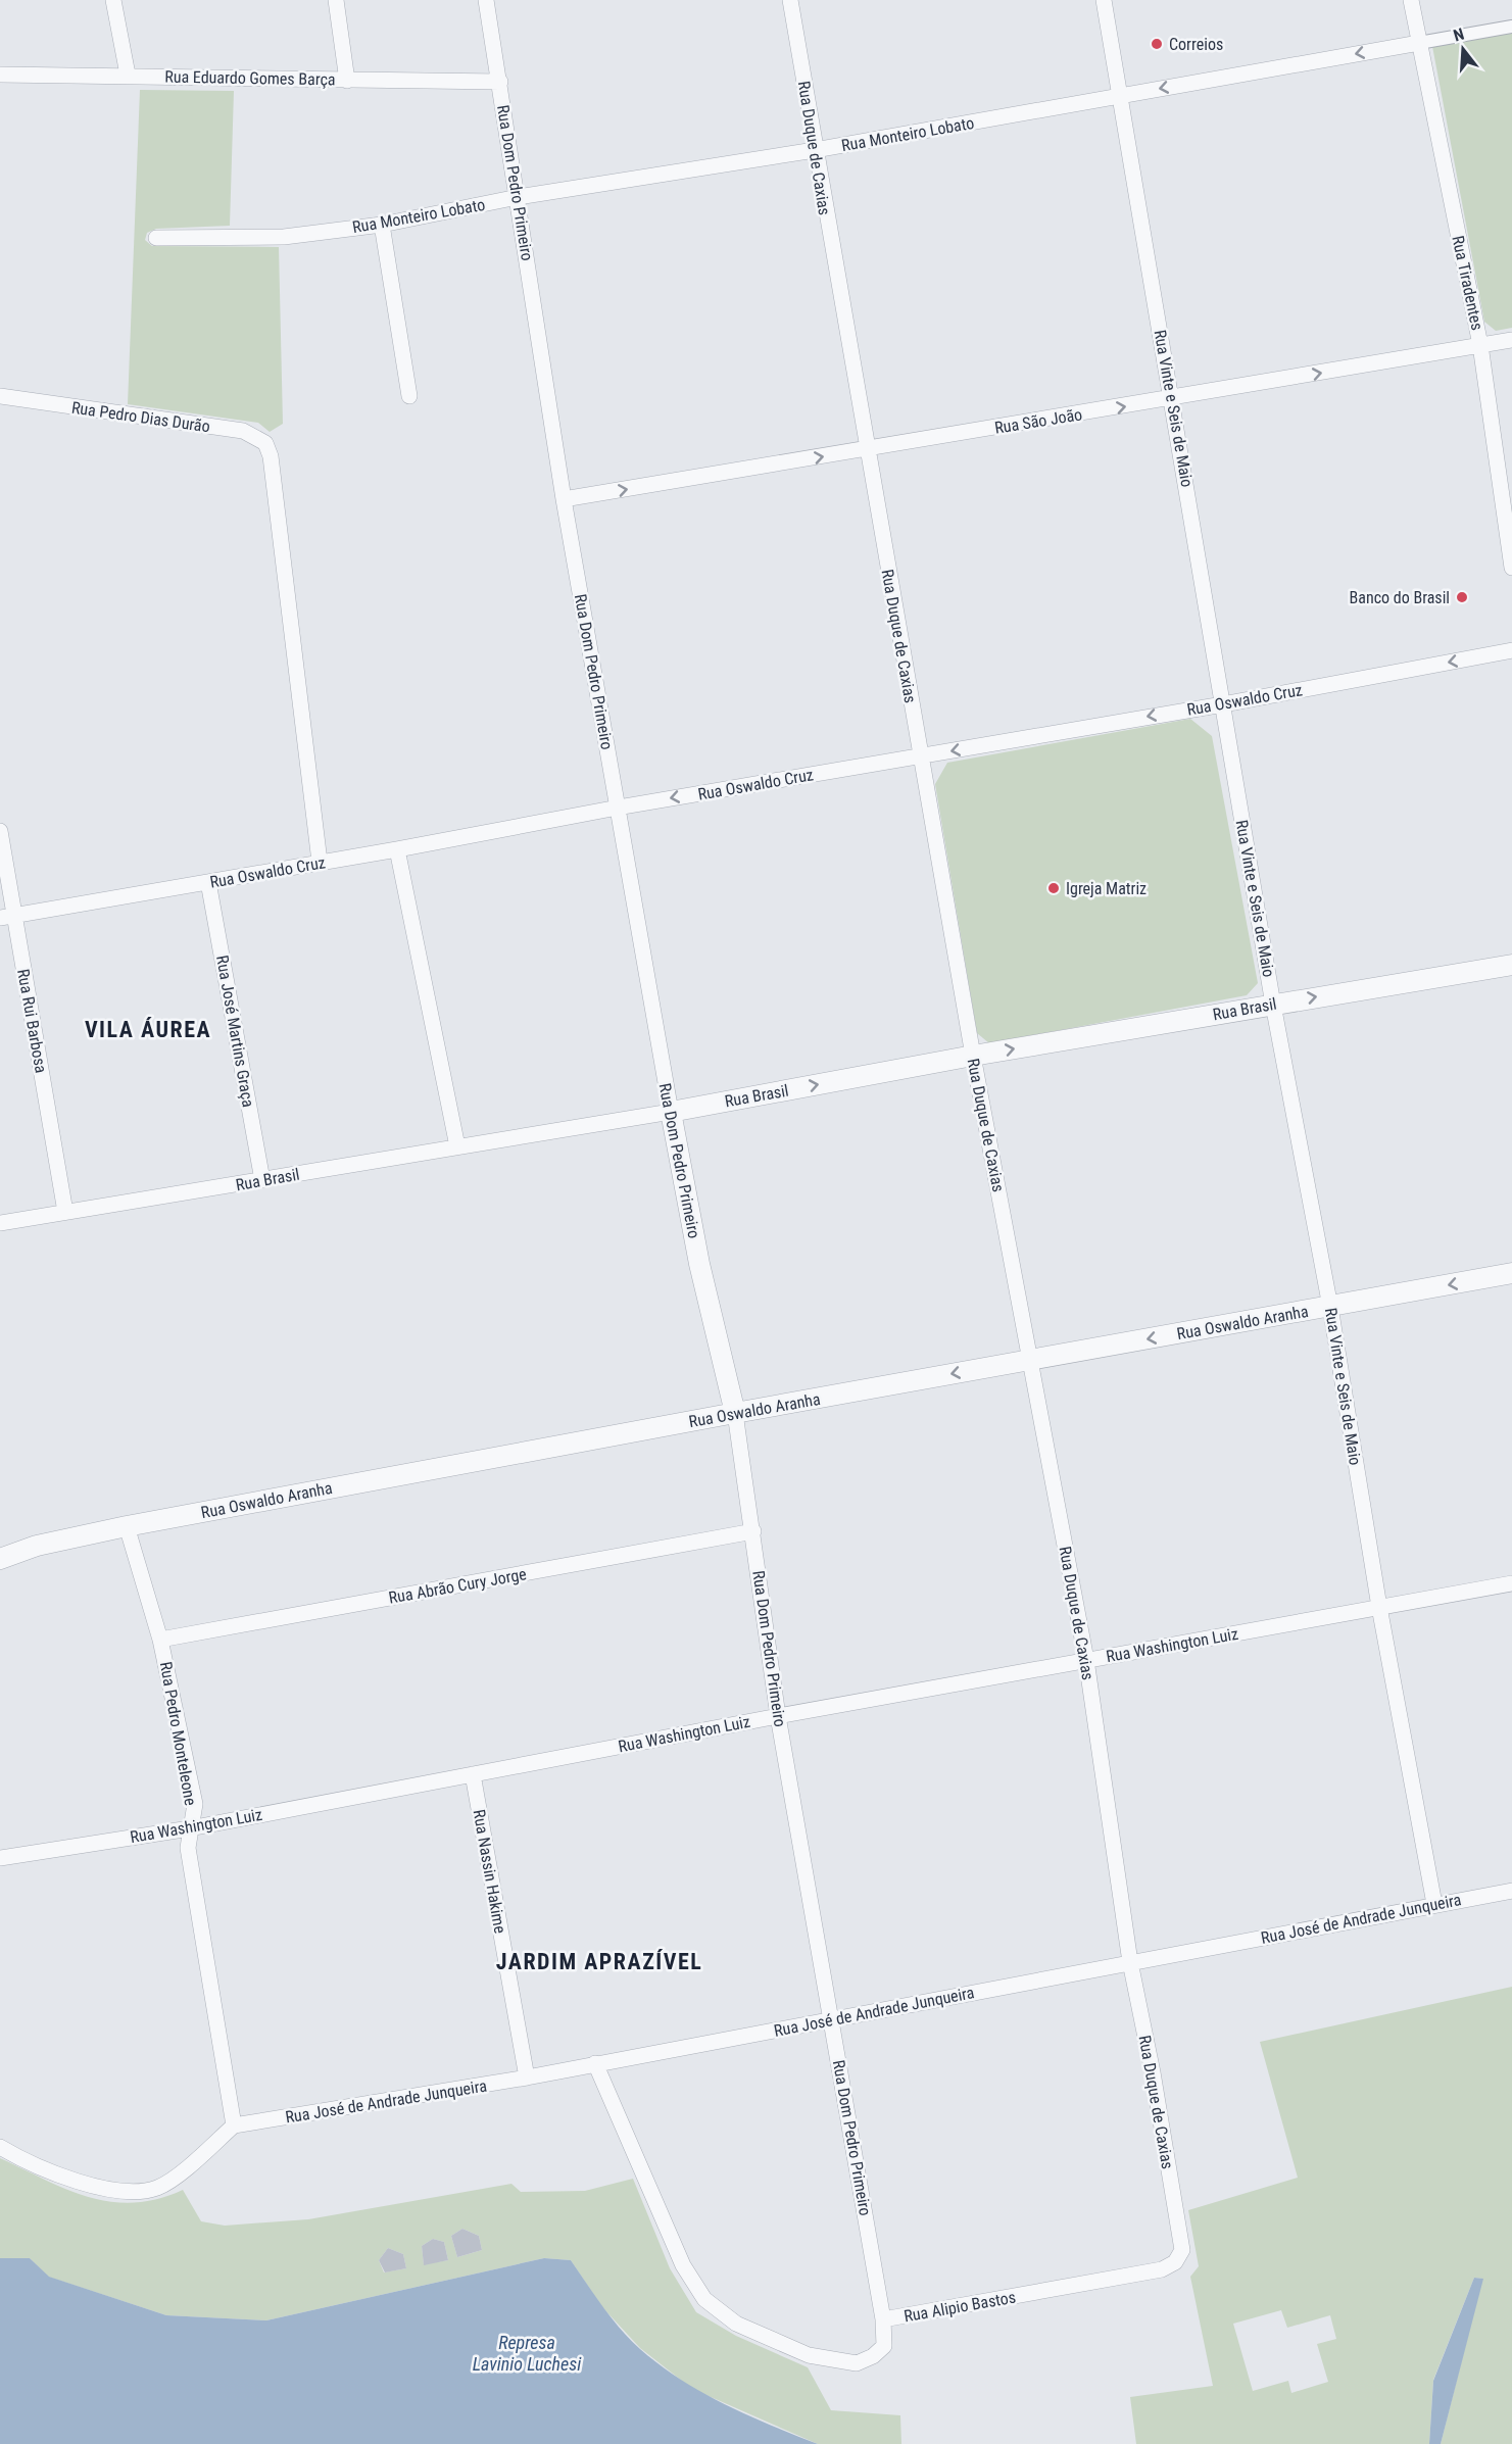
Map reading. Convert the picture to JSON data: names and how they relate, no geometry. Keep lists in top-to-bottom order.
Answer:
{
  "streets": {
    "street": [
      "Rua Eduardo Gomes Barça",
      "Rua Monteiro Lobato",
      "Rua Duque de Caxias",
      "Rua Dom Pedro Primeiro",
      "Rua Tiradentes",
      "Rua Vinte e Seis de Maio",
      "Rua Pedro Dias Durão",
      "Rua São João",
      "Rua Oswaldo Cruz",
      "Rua Brasil",
      "Rua Rui Barbosa",
      "Rua José Martins Graça",
      "Rua Oswaldo Aranha",
      "Rua Abrão Cury Jorge",
      "Rua Washington Luiz",
      "Rua Pedro Monteleone",
      "Rua Nassin Hakime",
      "Rua José de Andrade Junqueira",
      "Rua Alipio Bastos"
    ]
  },
  "crossings": [
    ["Rua Eduardo Gomes Barça", "Rua Dom Pedro Primeiro"],
    ["Rua Monteiro Lobato", "Rua Duque de Caxias"],
    ["Rua Monteiro Lobato", "Rua Dom Pedro Primeiro"],
    ["Rua Monteiro Lobato", "Rua Tiradentes"],
    ["Rua Monteiro Lobato", "Rua Vinte e Seis de Maio"],
    ["Rua Duque de Caxias", "Rua São João"],
    ["Rua Duque de Caxias", "Rua Oswaldo Cruz"],
    ["Rua Duque de Caxias", "Rua Brasil"],
    ["Rua Duque de Caxias", "Rua Oswaldo Aranha"],
    ["Rua Duque de Caxias", "Rua Washington Luiz"],
    ["Rua Duque de Caxias", "Rua José de Andrade Junqueira"],
    ["Rua Duque de Caxias", "Rua Alipio Bastos"],
    ["Rua Dom Pedro Primeiro", "Rua São João"],
    ["Rua Dom Pedro Primeiro", "Rua Oswaldo Cruz"],
    ["Rua Dom Pedro Primeiro", "Rua Brasil"],
    ["Rua Dom Pedro Primeiro", "Rua Oswaldo Aranha"],
    ["Rua Dom Pedro Primeiro", "Rua Abrão Cury Jorge"],
    ["Rua Dom Pedro Primeiro", "Rua Washington Luiz"],
    ["Rua Dom Pedro Primeiro", "Rua José de Andrade Junqueira"],
    ["Rua Dom Pedro Primeiro", "Rua Alipio Bastos"],
    ["Rua Tiradentes", "Rua São João"],
    ["Rua Vinte e Seis de Maio", "Rua São João"],
    ["Rua Vinte e Seis de Maio", "Rua Oswaldo Cruz"],
    ["Rua Vinte e Seis de Maio", "Rua Brasil"],
    ["Rua Vinte e Seis de Maio", "Rua Oswaldo Aranha"],
    ["Rua Vinte e Seis de Maio", "Rua Washington Luiz"],
    ["Rua Vinte e Seis de Maio", "Rua José de Andrade Junqueira"],
    ["Rua Pedro Dias Durão", "Rua Oswaldo Cruz"],
    ["Rua Oswaldo Cruz", "Rua Rui Barbosa"],
    ["Rua Oswaldo Cruz", "Rua José Martins Graça"],
    ["Rua Brasil", "Rua Rui Barbosa"],
    ["Rua Brasil", "Rua José Martins Graça"],
    ["Rua Oswaldo Aranha", "Rua Pedro Monteleone"],
    ["Rua Abrão Cury Jorge", "Rua Pedro Monteleone"],
    ["Rua Washington Luiz", "Rua Pedro Monteleone"],
    ["Rua Washington Luiz", "Rua Nassin Hakime"],
    ["Rua Pedro Monteleone", "Rua José de Andrade Junqueira"],
    ["Rua Nassin Hakime", "Rua José de Andrade Junqueira"],
    ["Rua José de Andrade Junqueira", "Rua Alipio Bastos"]
  ],
  "one_way": [
    "Rua São João",
    "Rua Oswaldo Cruz",
    "Rua Brasil",
    "Rua Oswaldo Aranha"
  ],
  "districts": ["VILA ÁUREA", "JARDIM APRAZÍVEL"],
  "water": ["Represa Lavinio Luchesi"],
  "places": ["Correios", "Banco do Brasil", "Igreja Matriz"],
  "north": "top"
}
